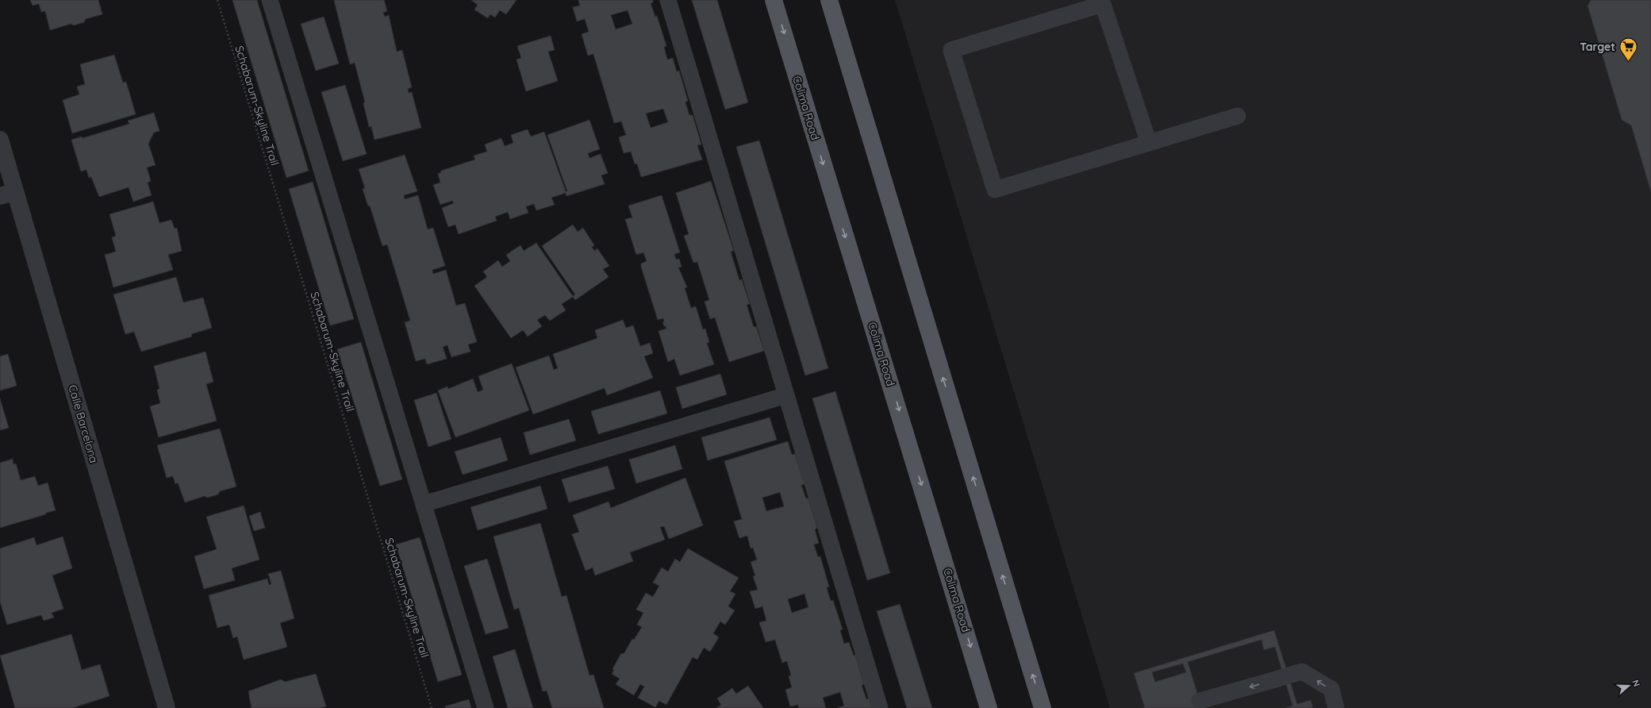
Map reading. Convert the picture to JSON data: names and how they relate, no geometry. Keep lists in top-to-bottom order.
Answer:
{
  "streets": {
    "main road": ["Colima Road"],
    "street": ["Calle Barcelona"],
    "path": ["Schabarum-Skyline Trail"]
  },
  "places": {
    "supermarket": ["Target"]
  },
  "north": "right"
}
